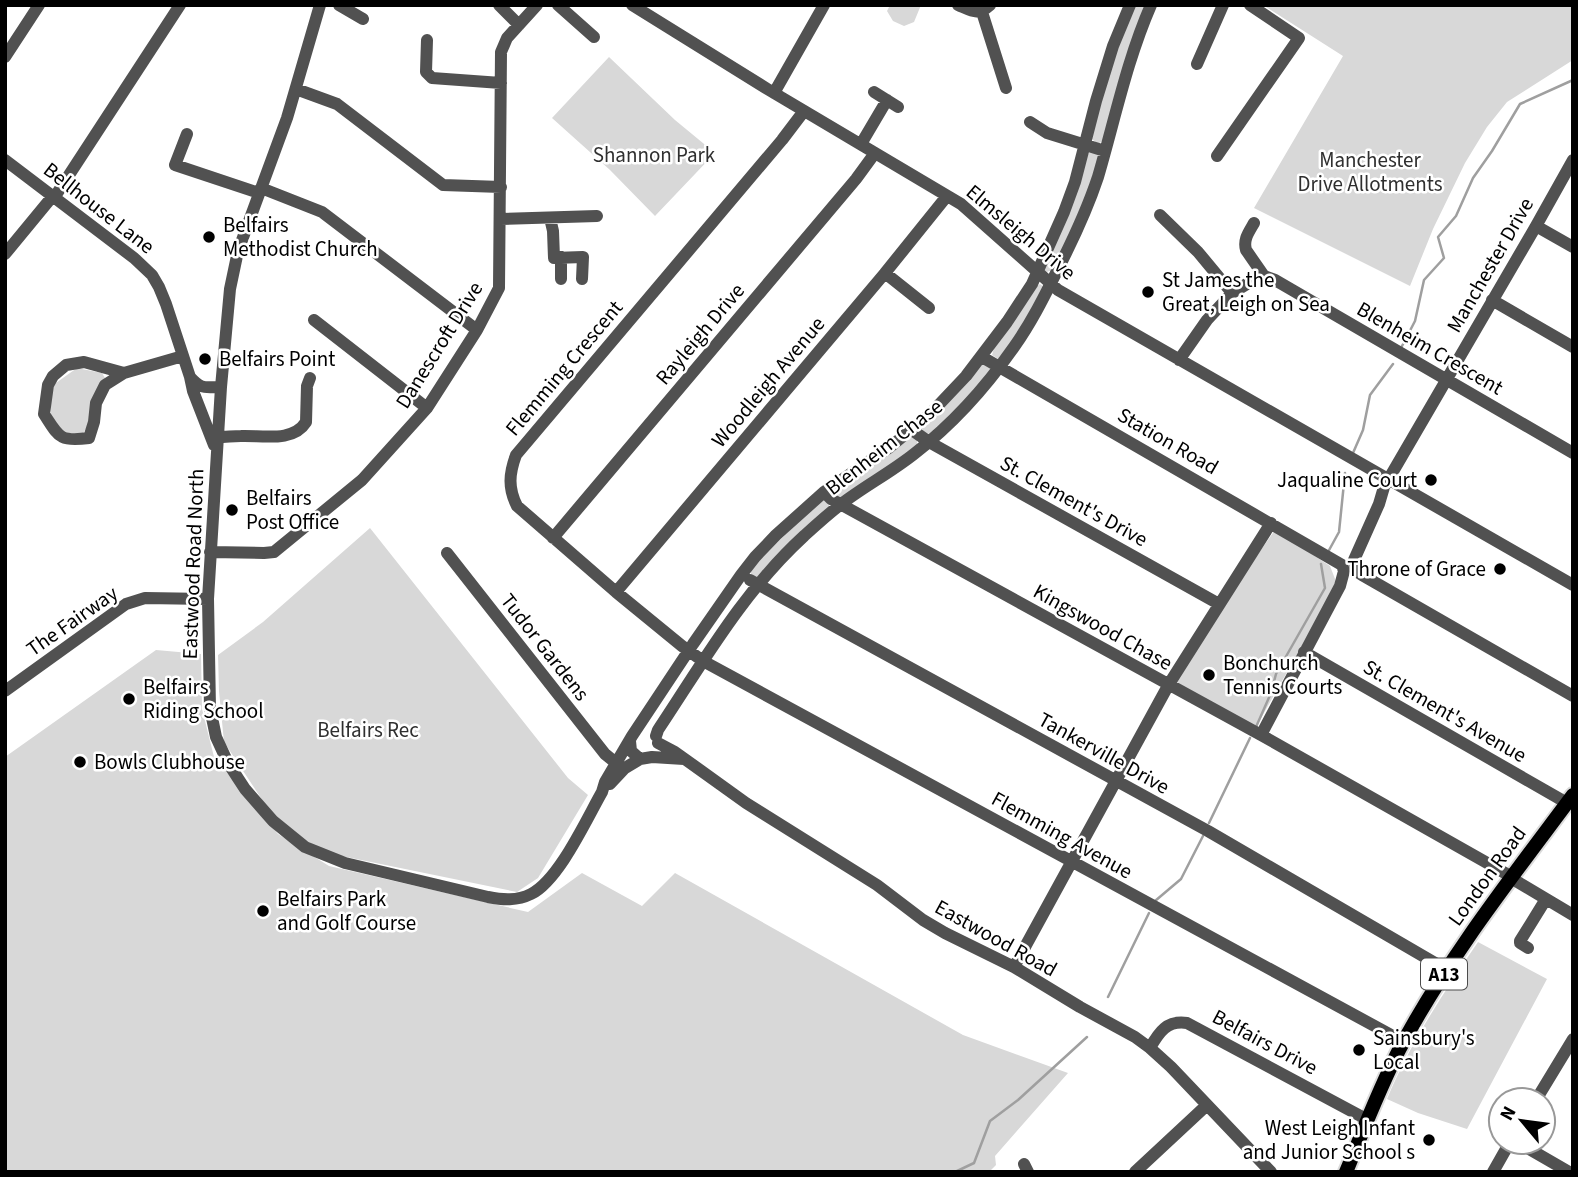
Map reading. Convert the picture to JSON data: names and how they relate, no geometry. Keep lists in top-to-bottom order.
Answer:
{
  "streets": {
    "main road": ["London Road", "A13"],
    "street": [
      "Bellhouse Lane",
      "Elmsleigh Drive",
      "Manchester Drive",
      "Rayleigh Drive",
      "Danescroft Drive",
      "Blenheim Crescent",
      "Flemming Crescent",
      "Woodleigh Avenue",
      "Station Road",
      "Blenheim Chase",
      "St. Clement's Drive",
      "Eastwood Road North",
      "The Fairway",
      "Kingswood Chase",
      "Tudor Gardens",
      "St. Clement's Avenue",
      "Tankerville Drive",
      "Flemming Avenue",
      "Eastwood Road",
      "Belfairs Drive"
    ]
  },
  "crossings": [
    ["Bellhouse Lane", "Eastwood Road North"],
    ["Elmsleigh Drive", "Manchester Drive"],
    ["Elmsleigh Drive", "Rayleigh Drive"],
    ["Elmsleigh Drive", "Flemming Crescent"],
    ["Elmsleigh Drive", "Woodleigh Avenue"],
    ["Elmsleigh Drive", "Blenheim Chase"],
    ["Manchester Drive", "Blenheim Crescent"],
    ["Rayleigh Drive", "Flemming Crescent"],
    ["Danescroft Drive", "Eastwood Road North"],
    ["Flemming Crescent", "Woodleigh Avenue"],
    ["Flemming Crescent", "Blenheim Chase"],
    ["Flemming Crescent", "Flemming Avenue"],
    ["Station Road", "Blenheim Chase"],
    ["Station Road", "St. Clement's Avenue"],
    ["Blenheim Chase", "St. Clement's Drive"],
    ["Blenheim Chase", "Kingswood Chase"],
    ["Blenheim Chase", "Tankerville Drive"],
    ["Blenheim Chase", "Flemming Avenue"],
    ["Blenheim Chase", "Eastwood Road"],
    ["Eastwood Road North", "The Fairway"],
    ["Kingswood Chase", "London Road"],
    ["St. Clement's Avenue", "London Road"],
    ["Tankerville Drive", "London Road"],
    ["Flemming Avenue", "London Road"],
    ["London Road", "Belfairs Drive"],
    ["Eastwood Road", "Belfairs Drive"]
  ],
  "parks": ["Shannon Park", "Manchester Drive Allotments", "Belfairs Rec"],
  "places": [
    "Belfairs Methodist Church",
    "St James the Great, Leigh on Sea",
    "Belfairs Point",
    "Jaqualine Court",
    "Belfairs Post Office",
    "Throne of Grace",
    "Bonchurch Tennis Courts",
    "Belfairs Riding School",
    "Bowls Clubhouse",
    "Belfairs Park and Golf Course",
    "Sainsbury's Local",
    "West Leigh Infant and Junior School s"
  ],
  "north": "top left"
}
